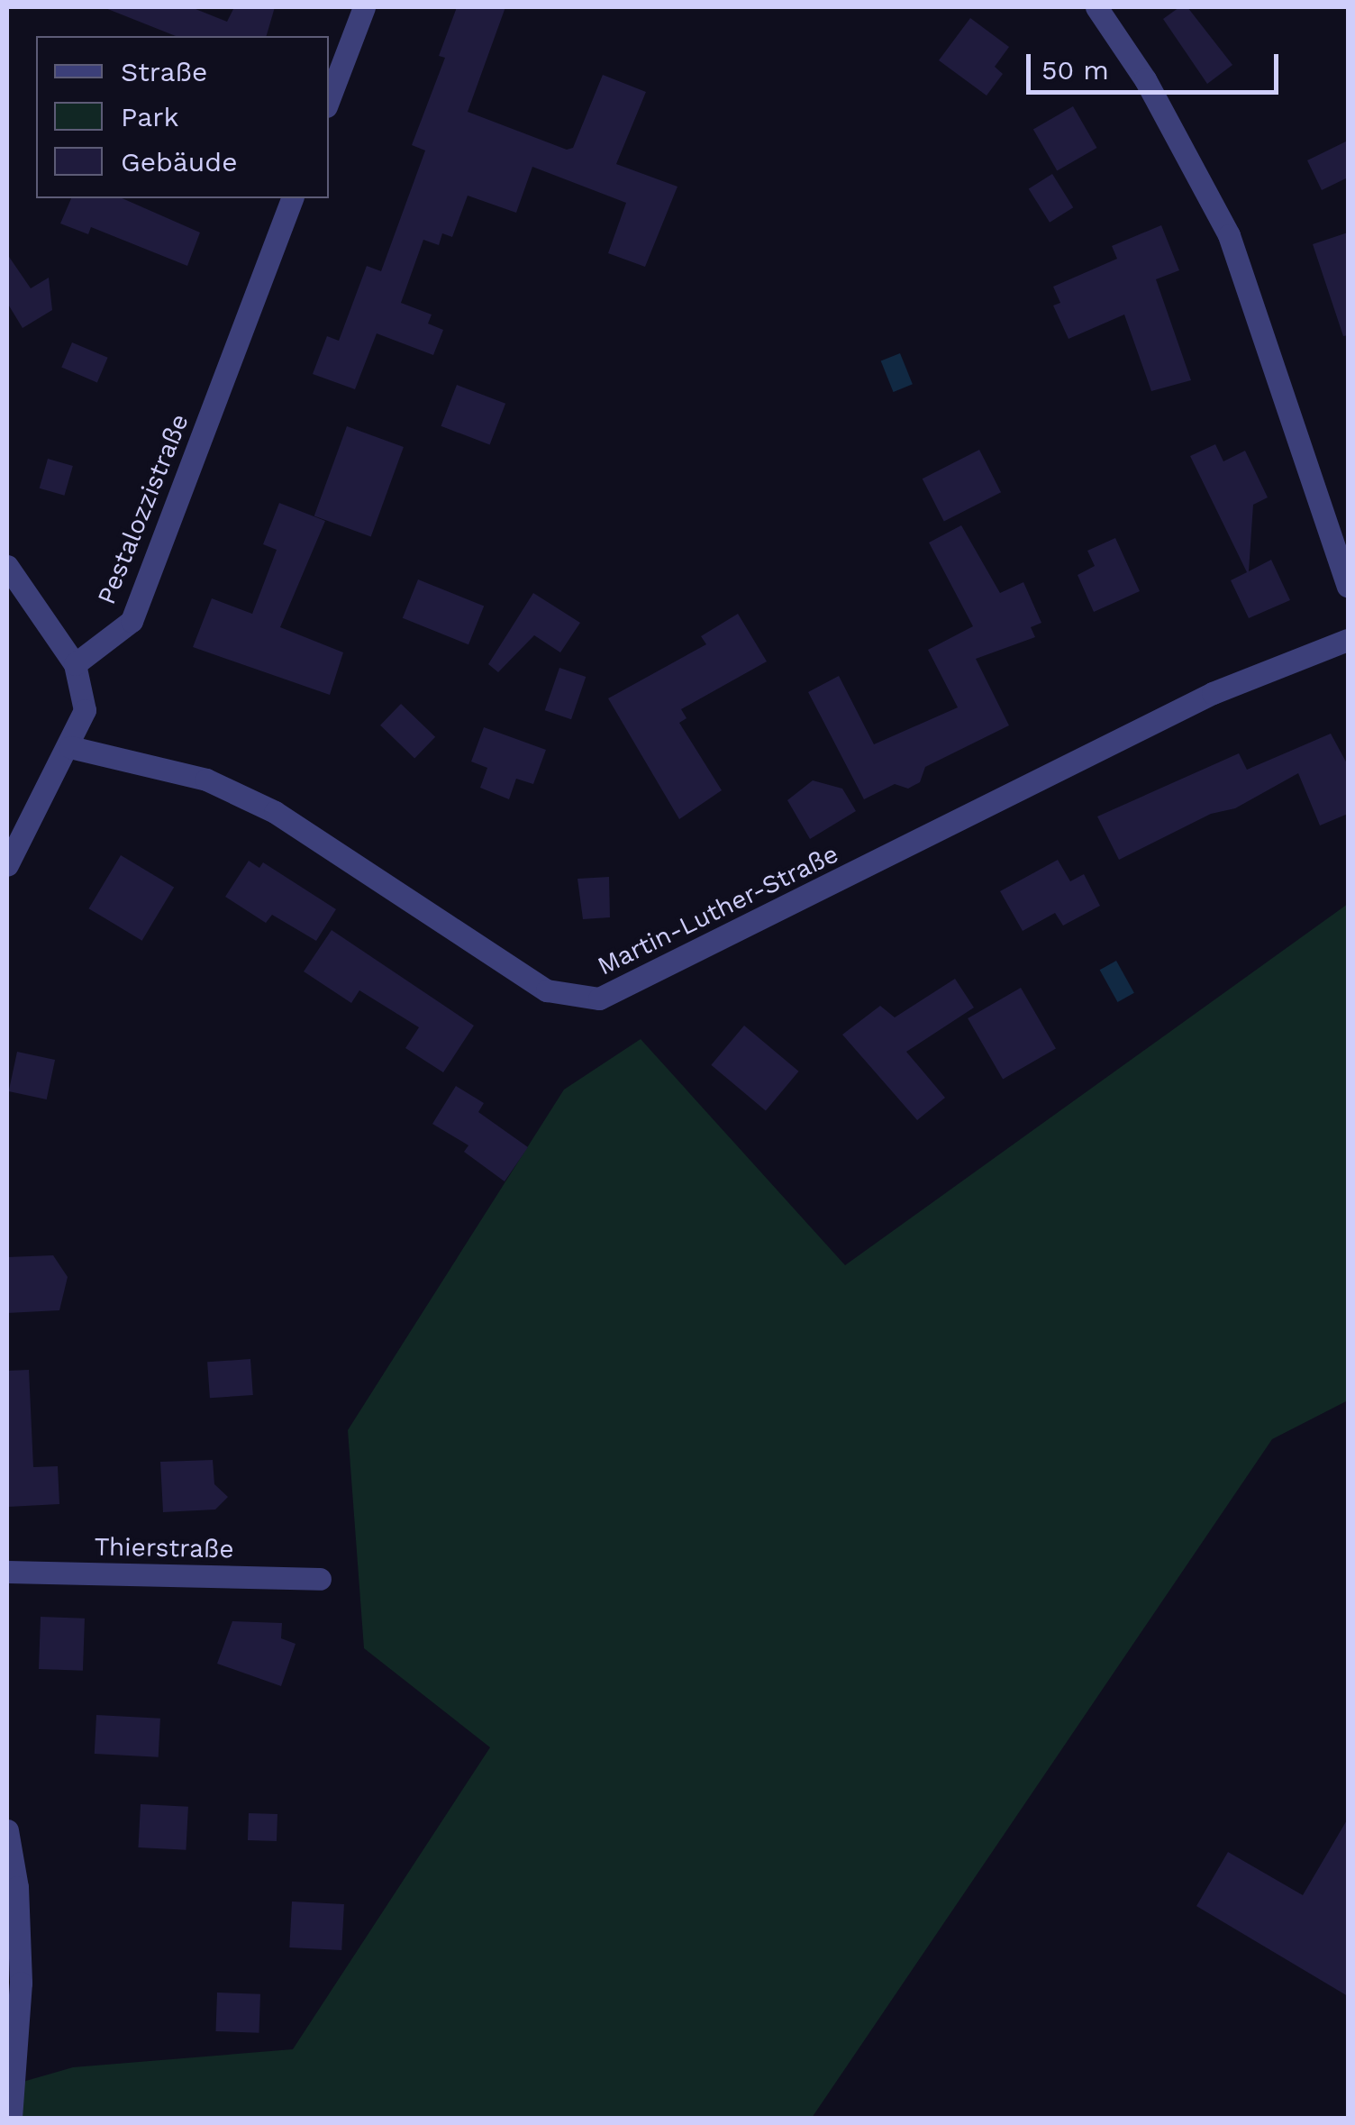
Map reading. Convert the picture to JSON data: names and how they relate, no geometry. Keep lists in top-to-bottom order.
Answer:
{
  "streets": {
    "street": ["Pestalozzistraße", "Martin-Luther-Straße", "Thierstraße"]
  },
  "legend": ["Straße", "Park", "Gebäude"],
  "scale_bar": "50 m"
}
